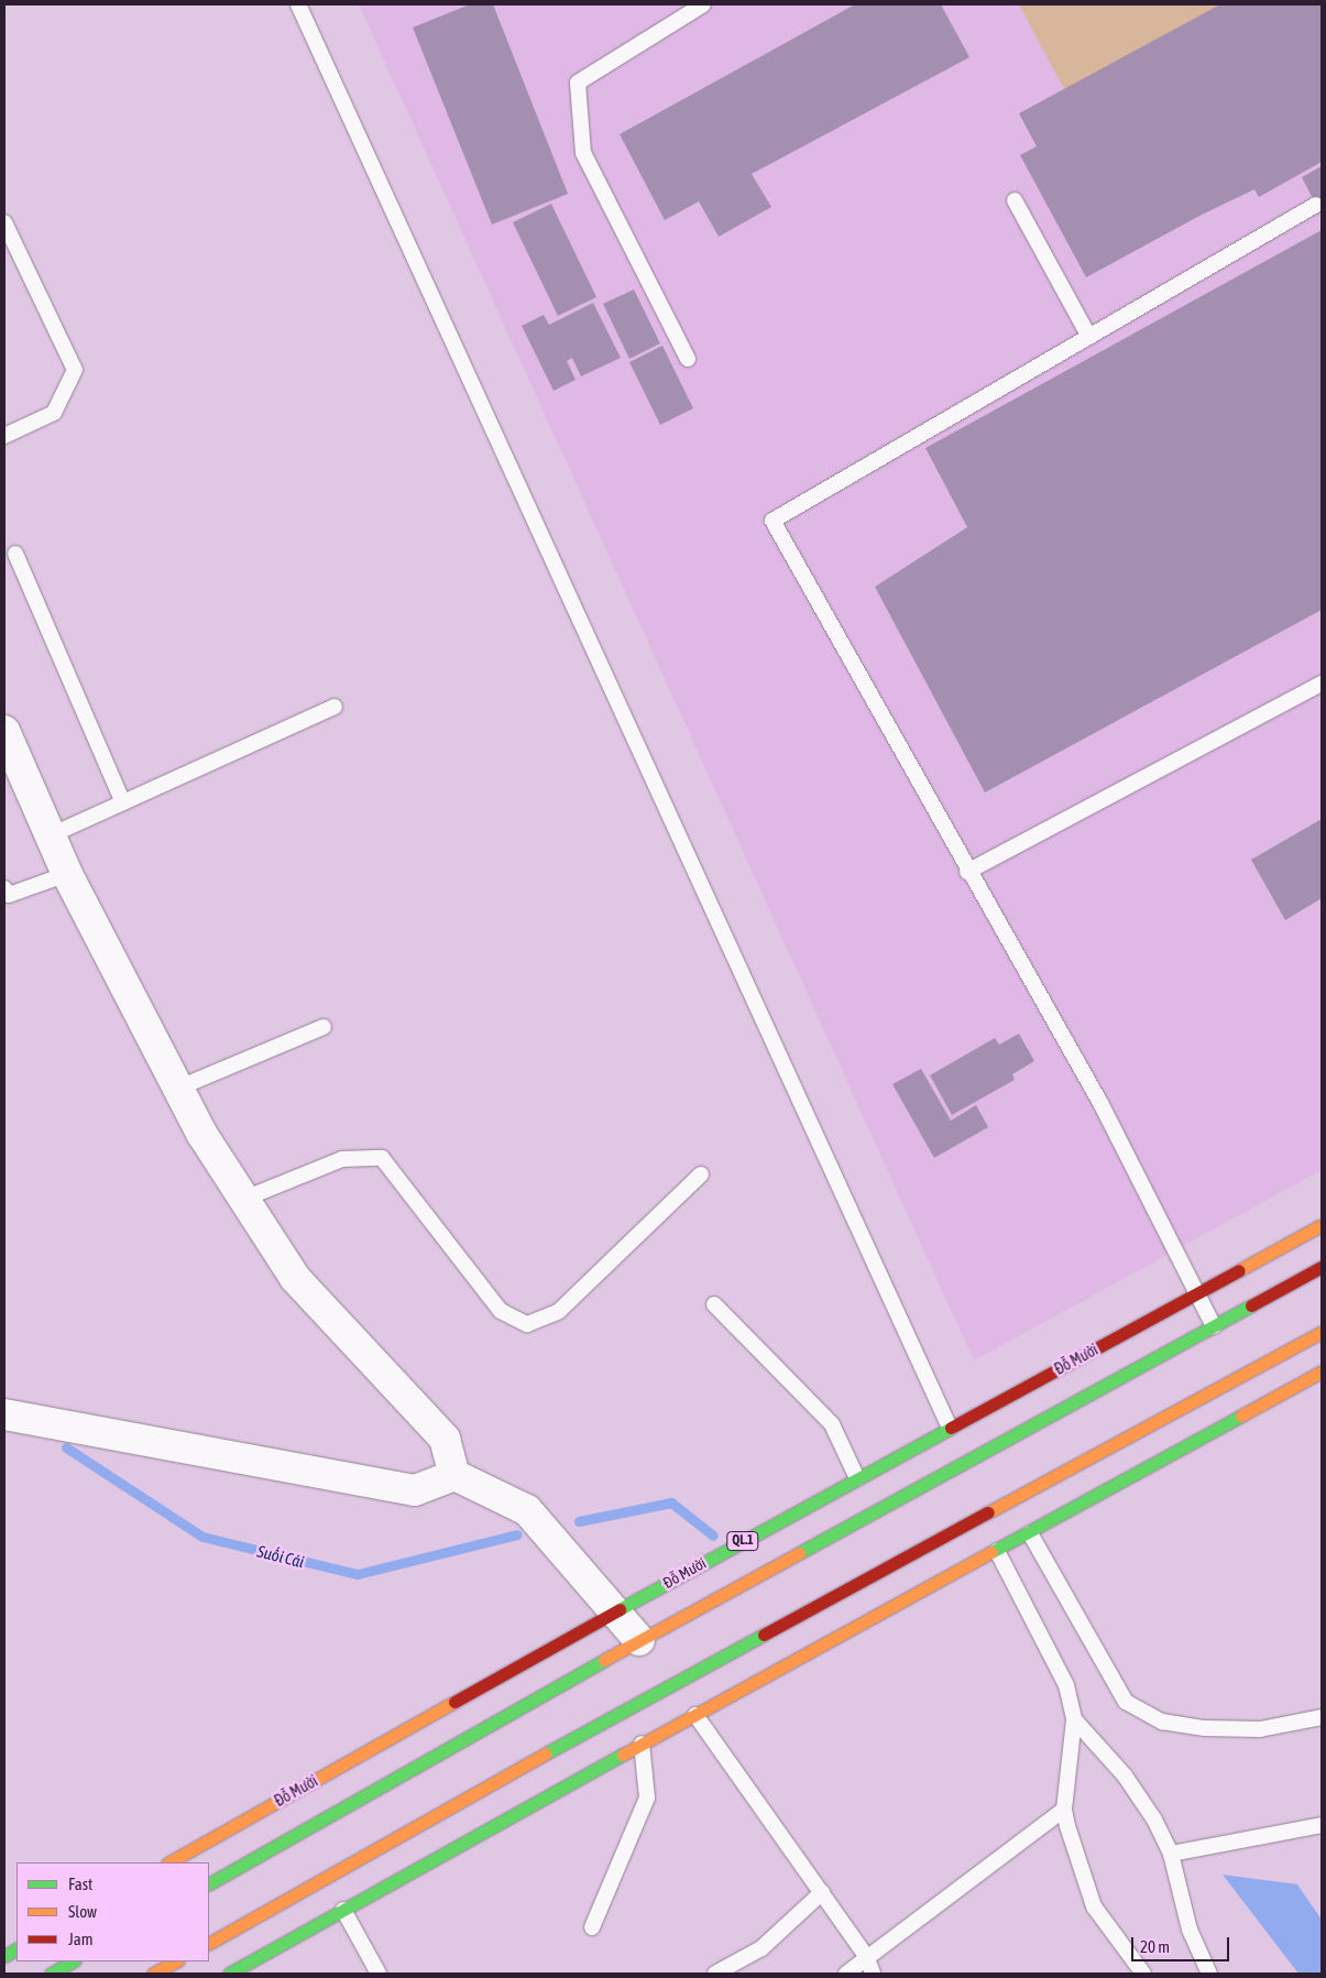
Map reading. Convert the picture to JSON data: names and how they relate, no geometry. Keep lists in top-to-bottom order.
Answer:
{
  "streets": {
    "highway": ["Đỗ Mười", "QL.1"]
  },
  "water": ["Suối Cái"],
  "legend": ["Fast", "Slow", "Jam"],
  "scale_bar": "20 m"
}
